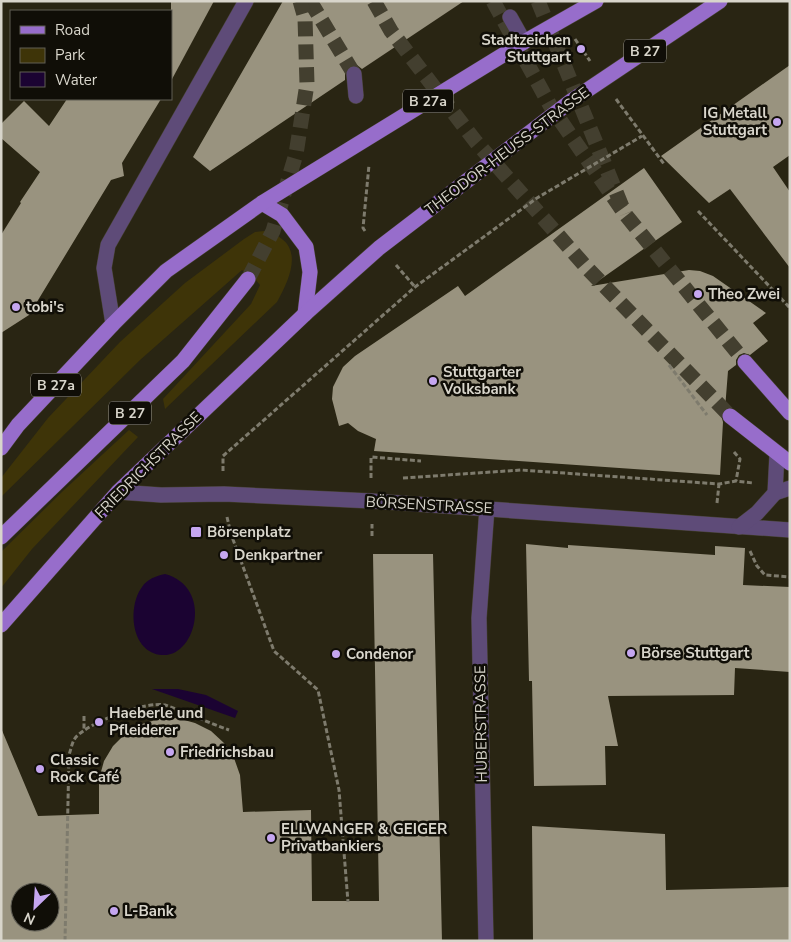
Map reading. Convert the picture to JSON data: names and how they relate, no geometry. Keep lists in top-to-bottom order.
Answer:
{
  "streets": {
    "main road": [
      "B 27",
      "B 27a",
      "THEODOR-HEUSS-STRASSE",
      "FRIEDRICHSTRASSE"
    ],
    "street": ["BÖRSENSTRASSE", "HUBERSTRASSE"]
  },
  "crossings": [
    ["THEODOR-HEUSS-STRASSE", "FRIEDRICHSTRASSE"],
    ["FRIEDRICHSTRASSE", "BÖRSENSTRASSE"],
    ["BÖRSENSTRASSE", "HUBERSTRASSE"]
  ],
  "places": {
    "other": [
      "Stadtzeichen Stuttgart",
      "IG Metall Stuttgart",
      "Theo Zwei",
      "tobi's",
      "Stuttgarter Volksbank",
      "Denkpartner",
      "Börse Stuttgart",
      "Condenor",
      "Haeberle und Pfleiderer",
      "Friedrichsbau",
      "Classic Rock Café",
      "ELLWANGER & GEIGER Privatbankiers",
      "L-Bank"
    ],
    "transit": ["Börsenplatz"]
  },
  "legend": ["Road", "Park", "Water"],
  "north": "bottom left"
}
